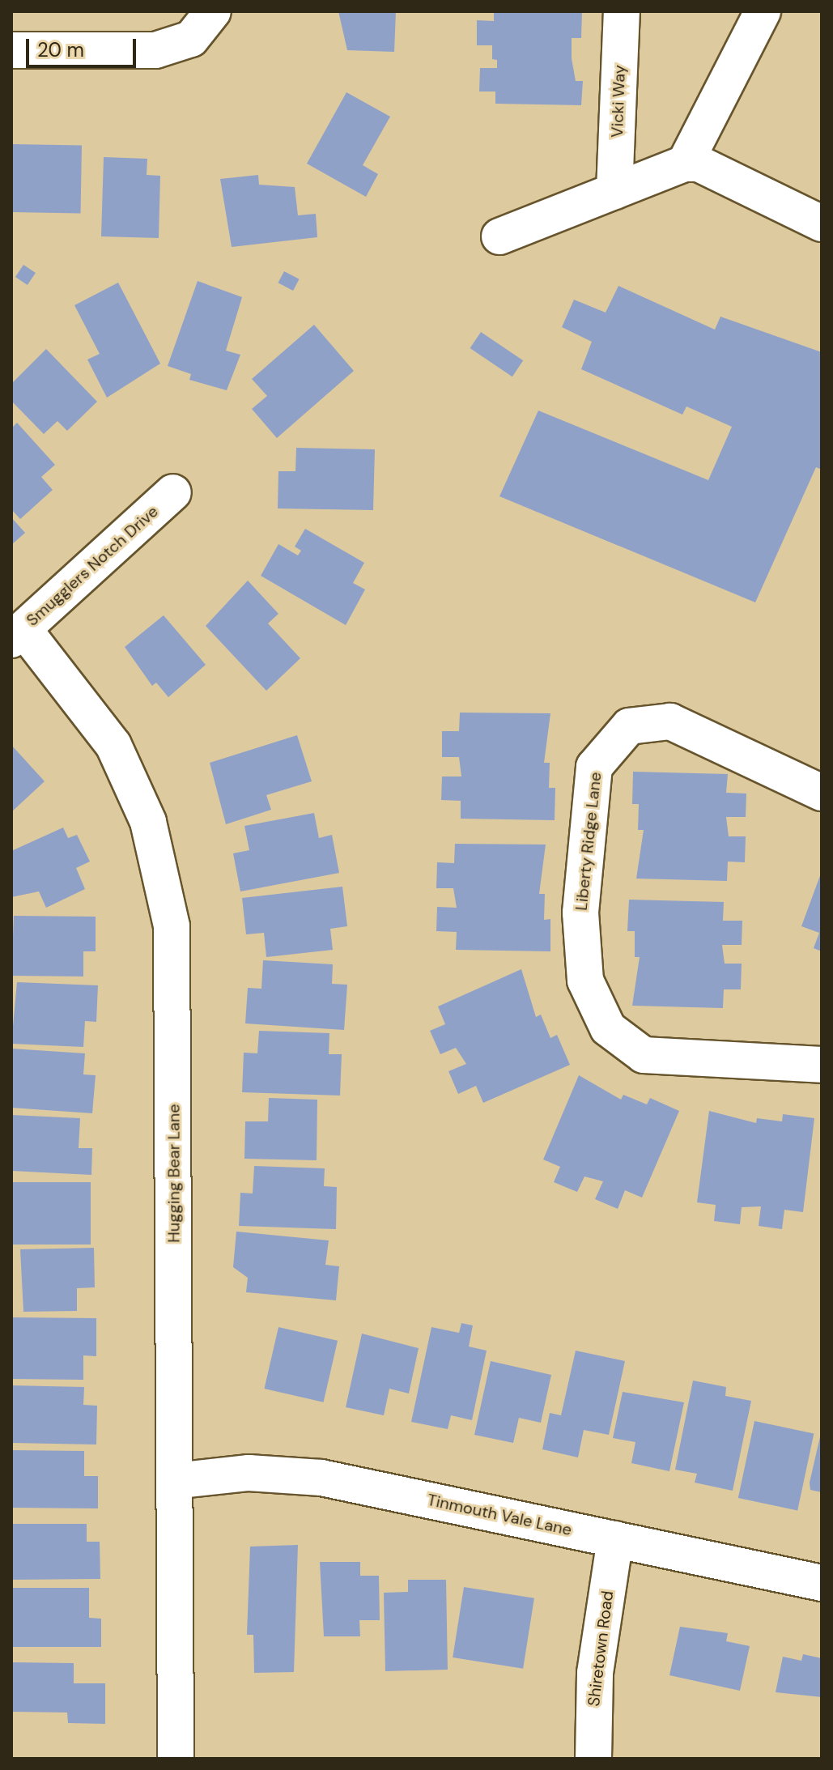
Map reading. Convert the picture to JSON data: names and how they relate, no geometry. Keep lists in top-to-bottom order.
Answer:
{
  "streets": {
    "street": [
      "Vicki Way",
      "Smugglers Notch Drive",
      "Liberty Ridge Lane",
      "Hugging Bear Lane",
      "Tinmouth Vale Lane",
      "Shiretown Road"
    ]
  },
  "crossings": [
    ["Smugglers Notch Drive", "Hugging Bear Lane"],
    ["Hugging Bear Lane", "Tinmouth Vale Lane"],
    ["Tinmouth Vale Lane", "Shiretown Road"]
  ],
  "scale_bar": "20 m"
}
